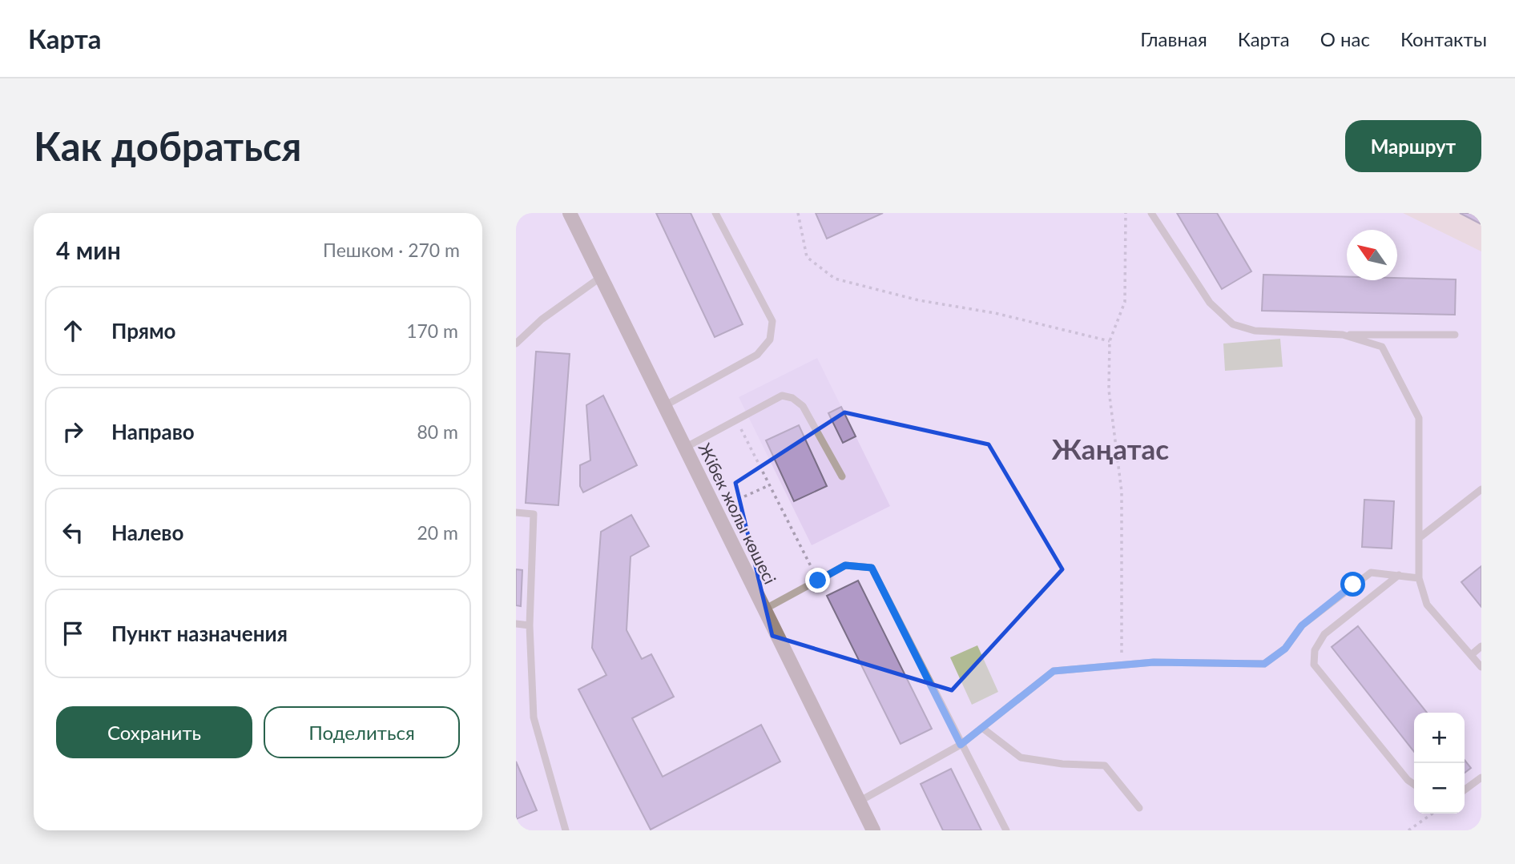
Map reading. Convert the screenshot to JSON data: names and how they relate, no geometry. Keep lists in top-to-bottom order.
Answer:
{
  "streets": {
    "main road": ["Жібек жолы көшесі"]
  },
  "districts": ["Жаңатас"],
  "north": "top left",
  "page": {
    "header": "Карта",
    "nav": [
      "Главная",
      "Карта",
      "О нас",
      "Контакты"
    ],
    "buttons": [
      "Маршрут",
      ["Сохранить", "Поделиться"]
    ],
    "title": "Как добраться",
    "heading": ["4 мин", "Пешком · 270 m"],
    "list": [
      ["Прямо", "170 m"],
      ["Направо", "80 m"],
      ["Налево", "20 m"],
      "Пункт назначения"
    ],
    "map_buttons": ["+", "−"]
  }
}
